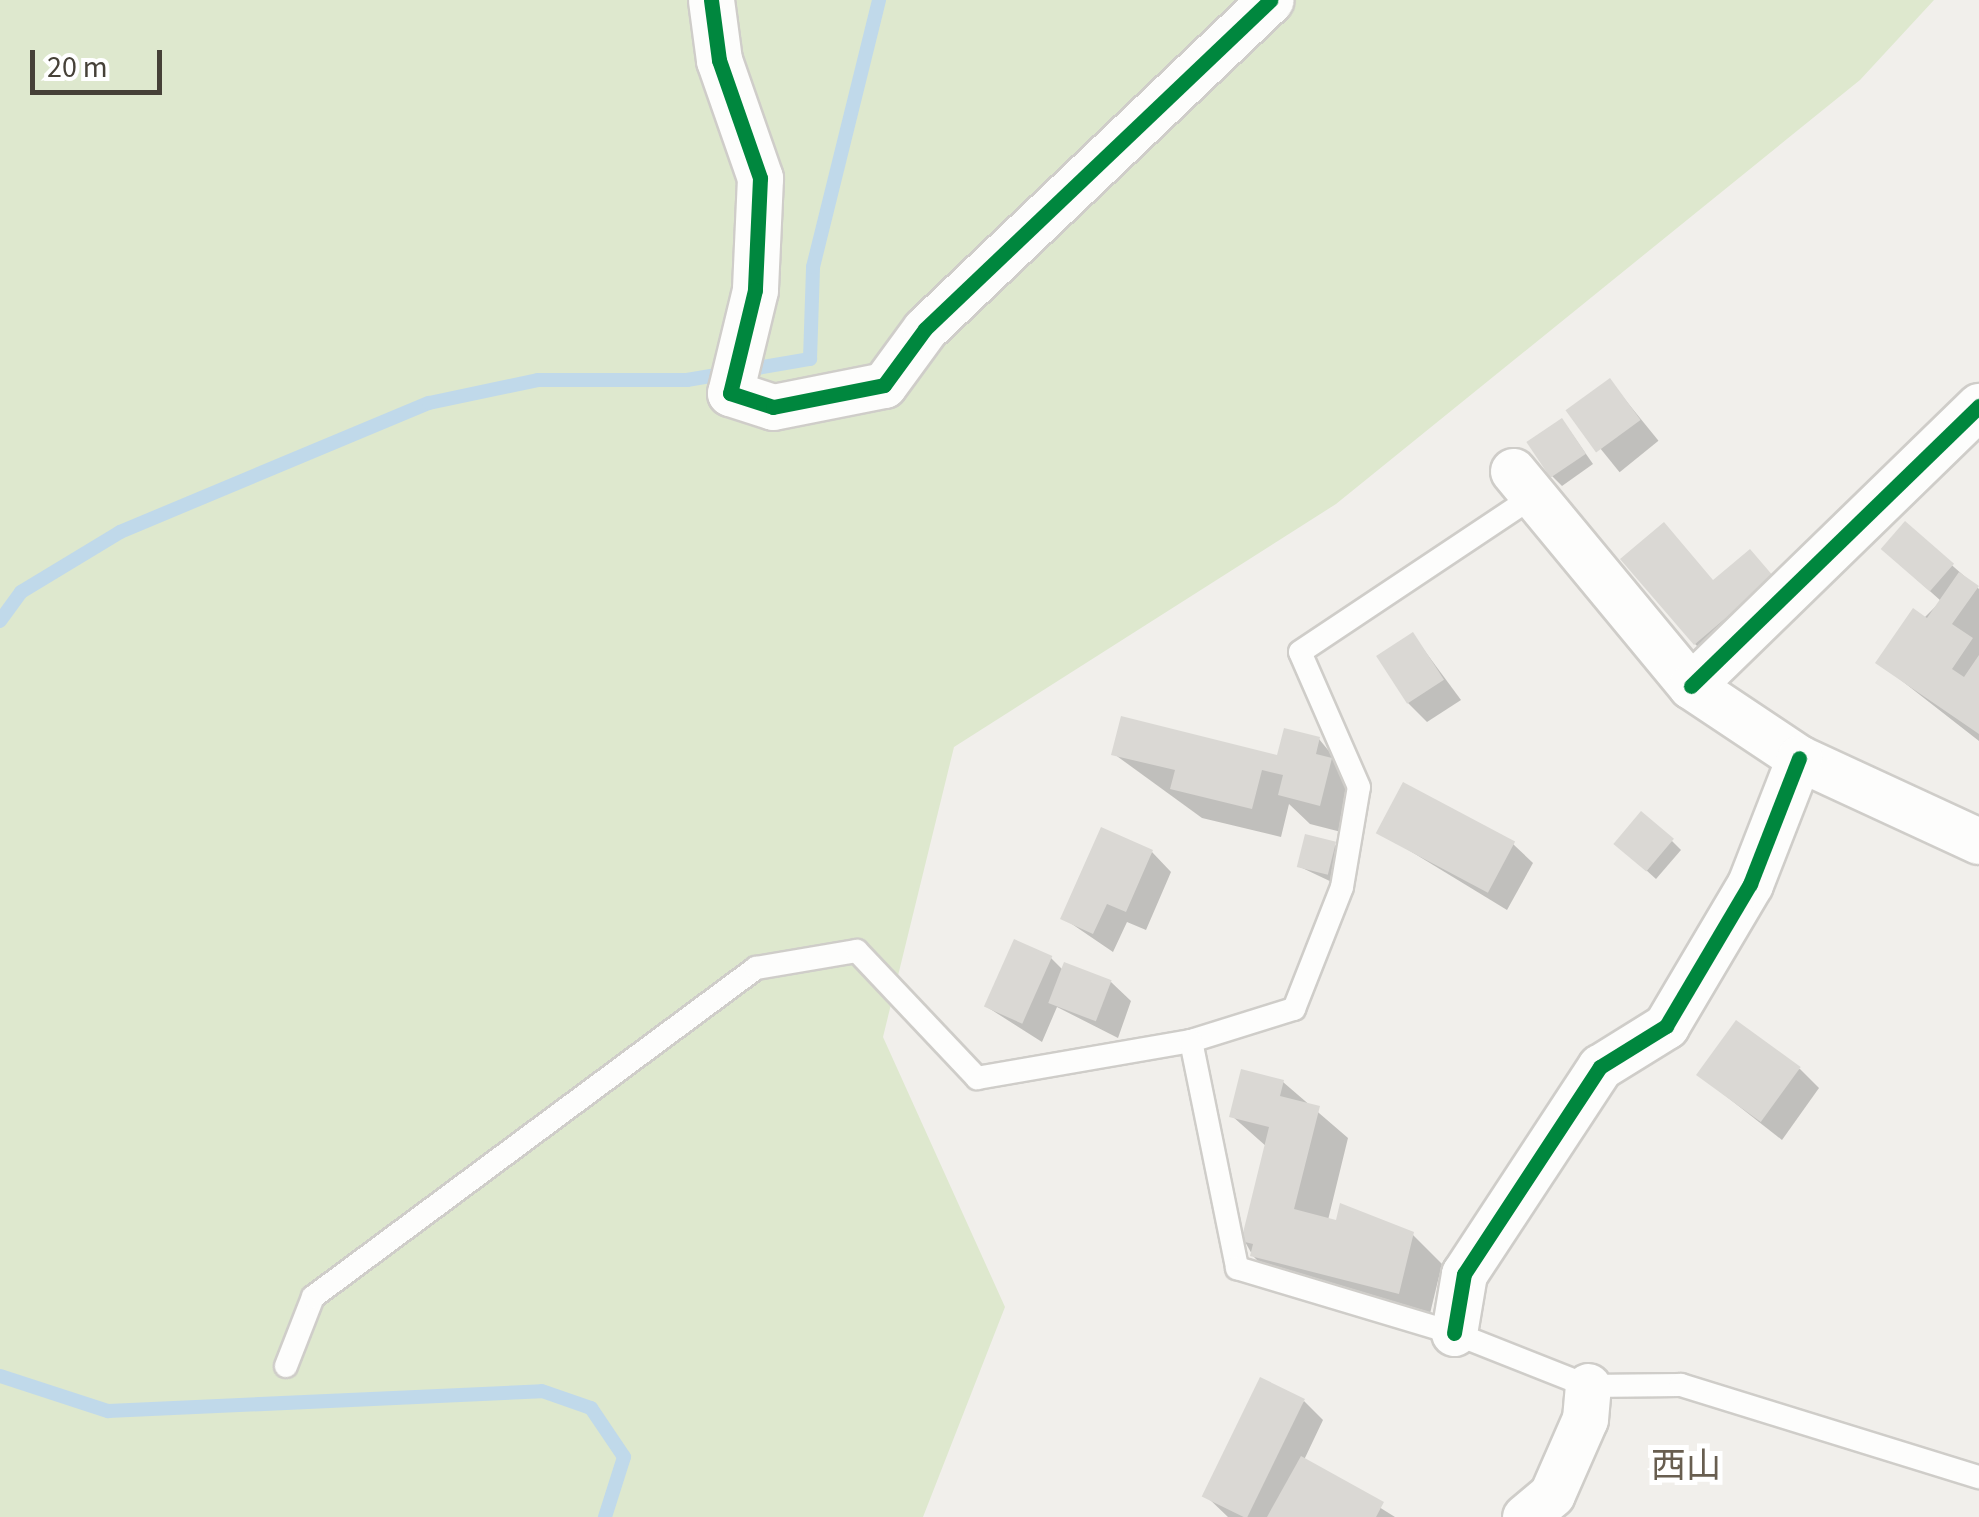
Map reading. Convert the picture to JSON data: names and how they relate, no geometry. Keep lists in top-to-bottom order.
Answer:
{
  "districts": ["西山"],
  "scale_bar": "20 m"
}
